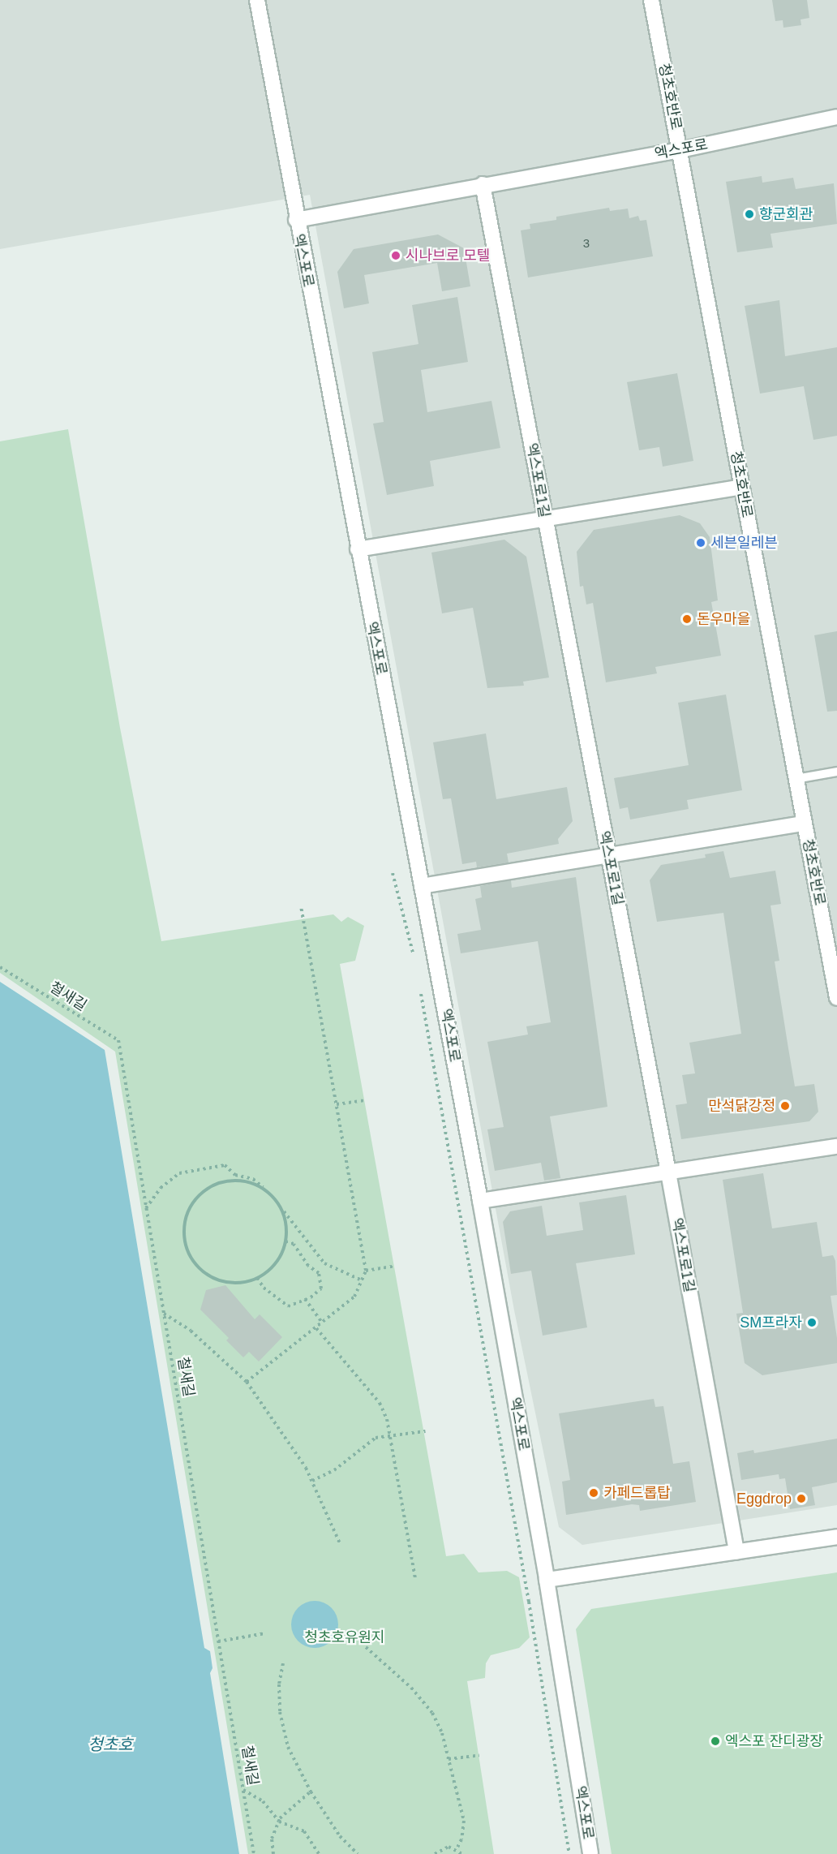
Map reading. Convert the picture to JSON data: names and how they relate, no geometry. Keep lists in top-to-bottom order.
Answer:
{
  "streets": {
    "street": ["청초호반로", "엑스포로", "엑스포로1길"],
    "path": ["철새길"]
  },
  "crossings": [
    ["청초호반로", "엑스포로"],
    ["엑스포로", "엑스포로1길"]
  ],
  "water": ["청초호"],
  "parks": ["청초호유원지"],
  "places": [
    "향군회관",
    "시나브로 모텔",
    "세븐일레븐",
    "돈우마을",
    "만석닭강정",
    "SM프라자",
    "카페드롭탑",
    "Eggdrop",
    "엑스포 잔디광장"
  ],
  "house_numbers": ["3"]
}
